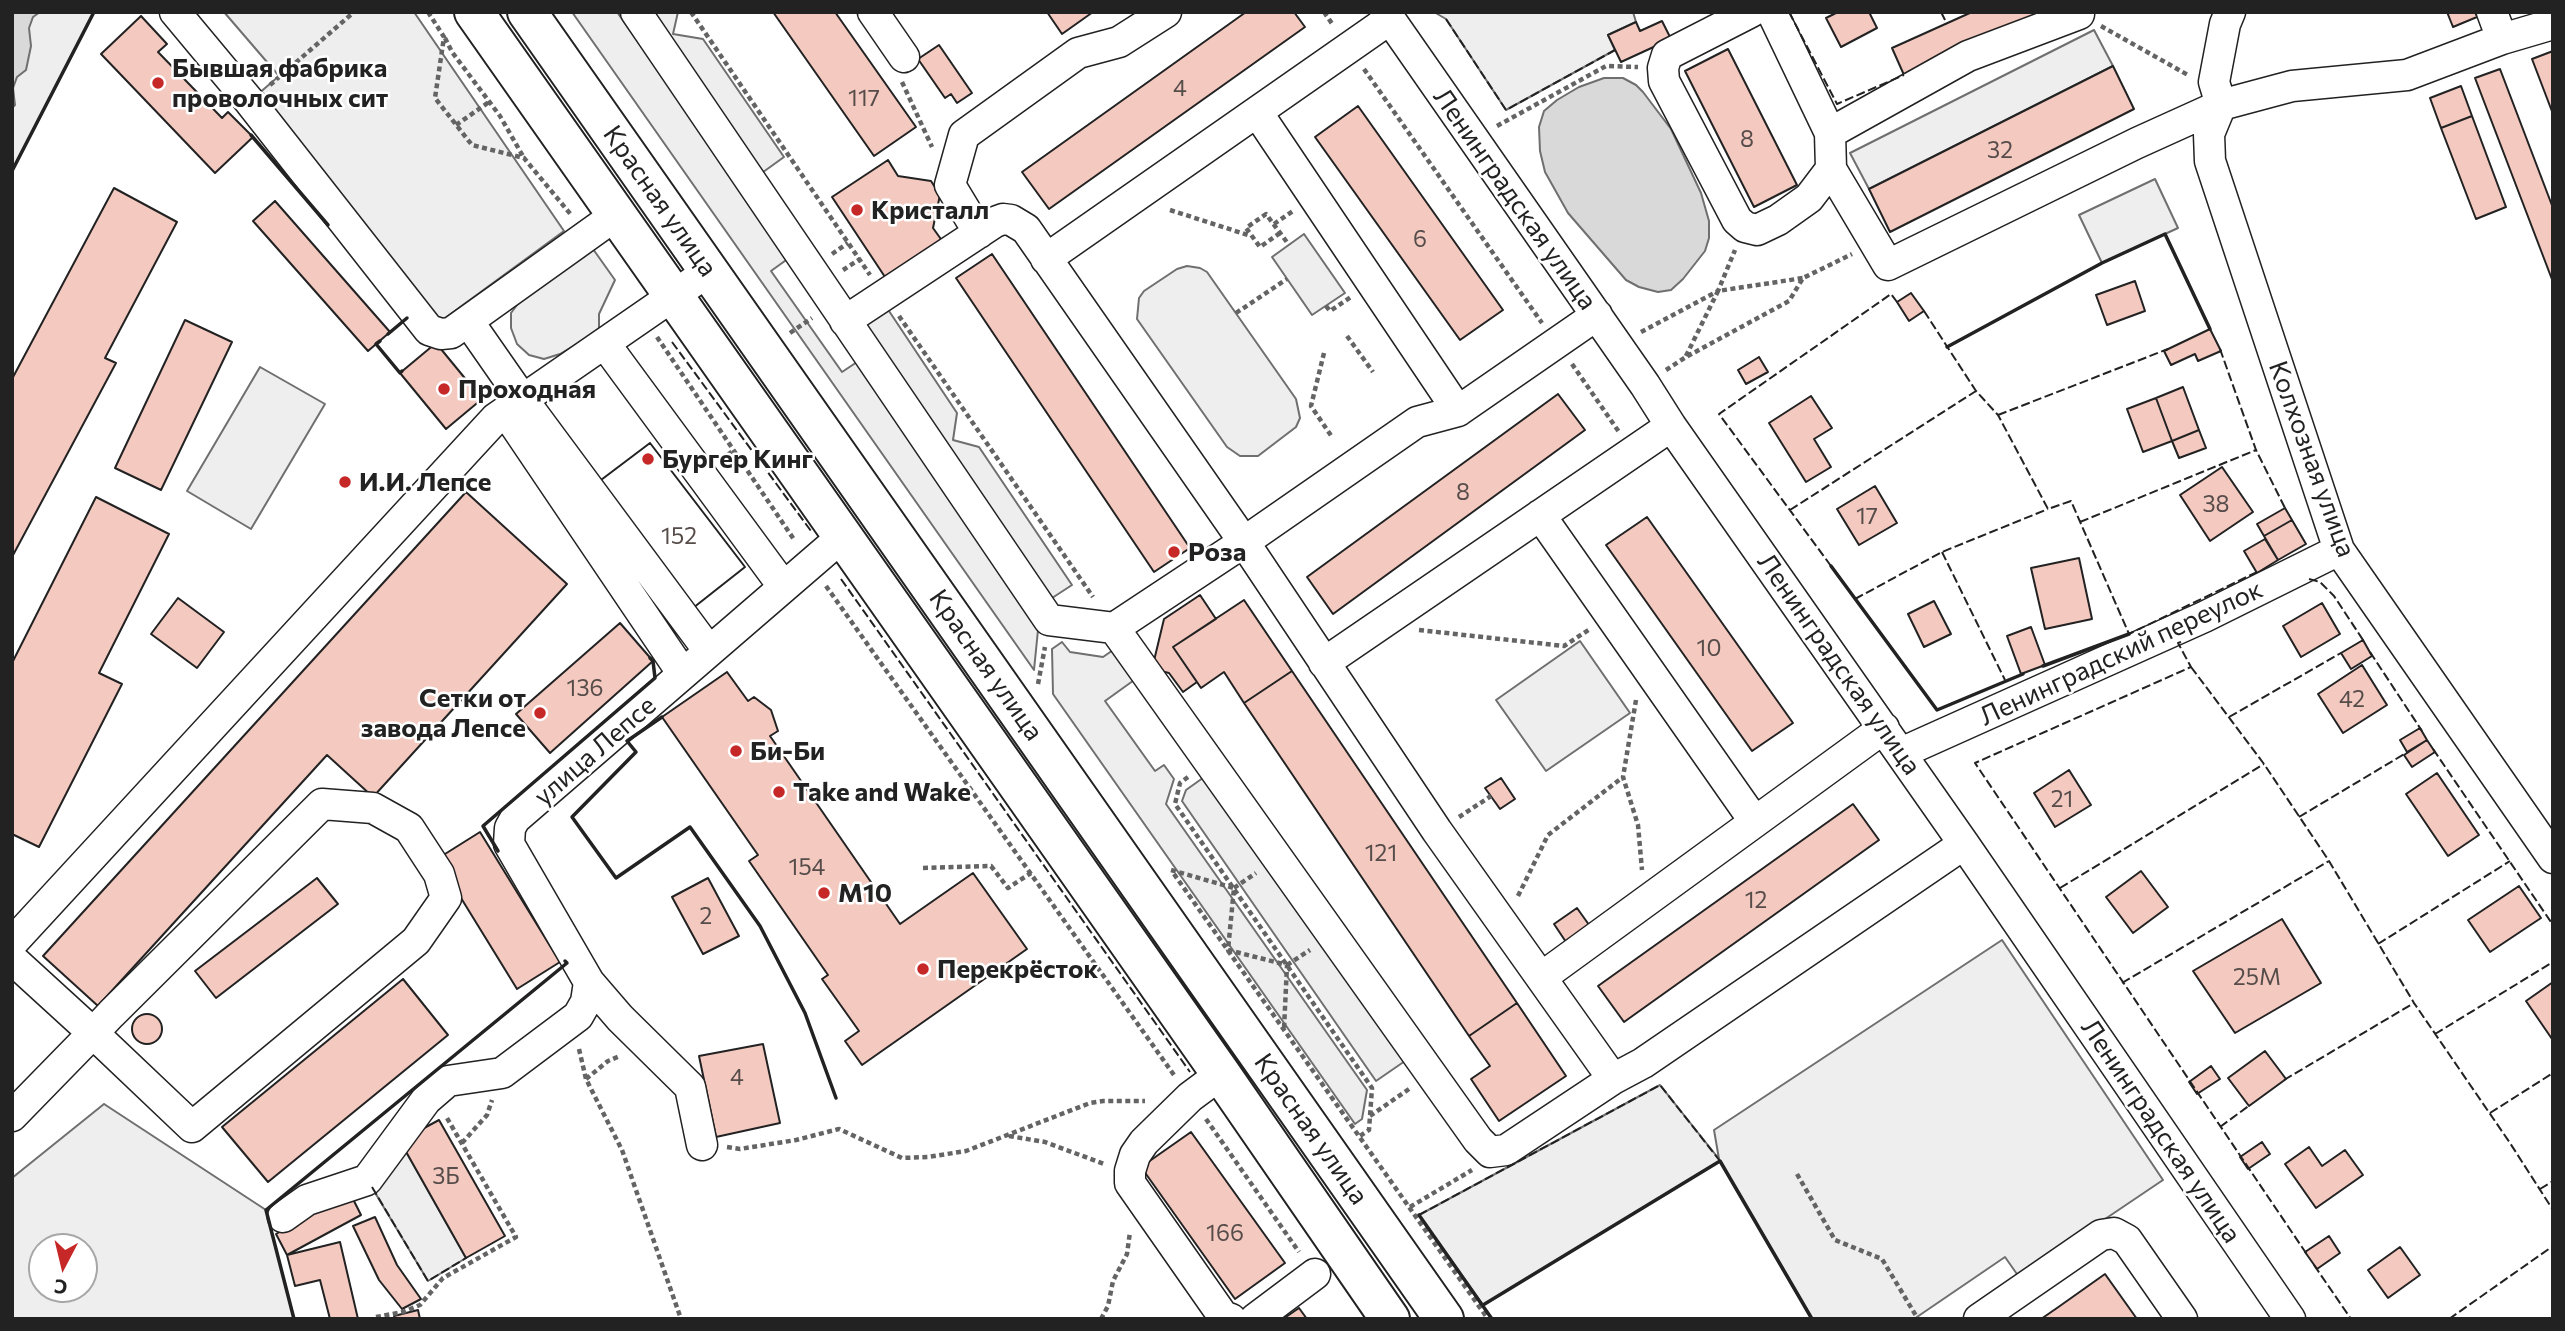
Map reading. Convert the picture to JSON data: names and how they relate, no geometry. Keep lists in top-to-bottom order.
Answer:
{
  "streets": {
    "highway": ["Красная улица"],
    "street": [
      "Ленинградская улица",
      "Колхозная улица",
      "Ленинградский переулок",
      "улица Лепсе"
    ]
  },
  "crossings": [
    ["Ленинградская улица", "Ленинградский переулок"],
    ["Красная улица", "улица Лепсе"],
    ["Колхозная улица", "Ленинградский переулок"]
  ],
  "places": [
    "Бывшая фабрика проволочных сит",
    "Кристалл",
    "Проходная",
    "Бургер Кинг",
    "И.И. Лепсе",
    "Роза",
    "Сетки от завода Лепсе",
    "Би-Би",
    "Take and Wake",
    "М10",
    "Перекрёсток"
  ],
  "house_numbers": [
    "4",
    "117",
    "8",
    "32",
    "6",
    "8",
    "38",
    "17",
    "152",
    "10",
    "136",
    "42",
    "21",
    "121",
    "154",
    "12",
    "2",
    "25М",
    "4",
    "3Б",
    "166"
  ],
  "north": "bottom"
}
